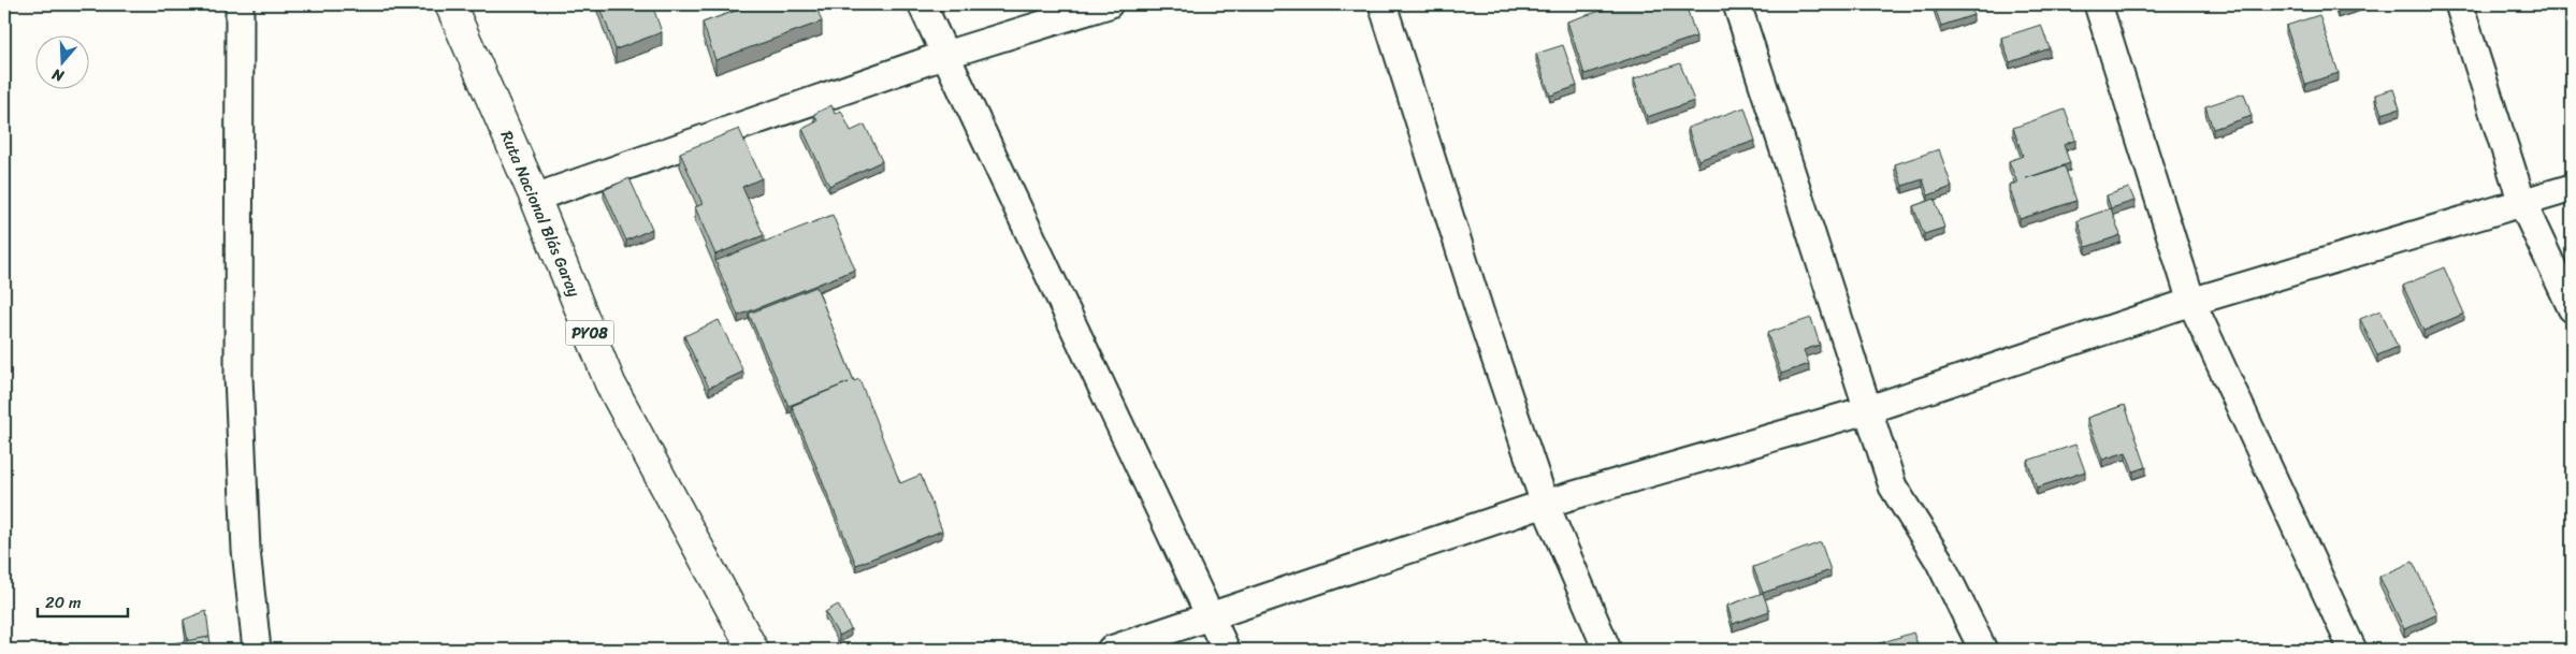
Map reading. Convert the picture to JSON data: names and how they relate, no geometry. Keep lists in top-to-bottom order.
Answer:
{
  "streets": {
    "highway": ["Ruta Nacional Blás Garay", "PY08"]
  },
  "scale_bar": "20 m",
  "north": "bottom"
}
